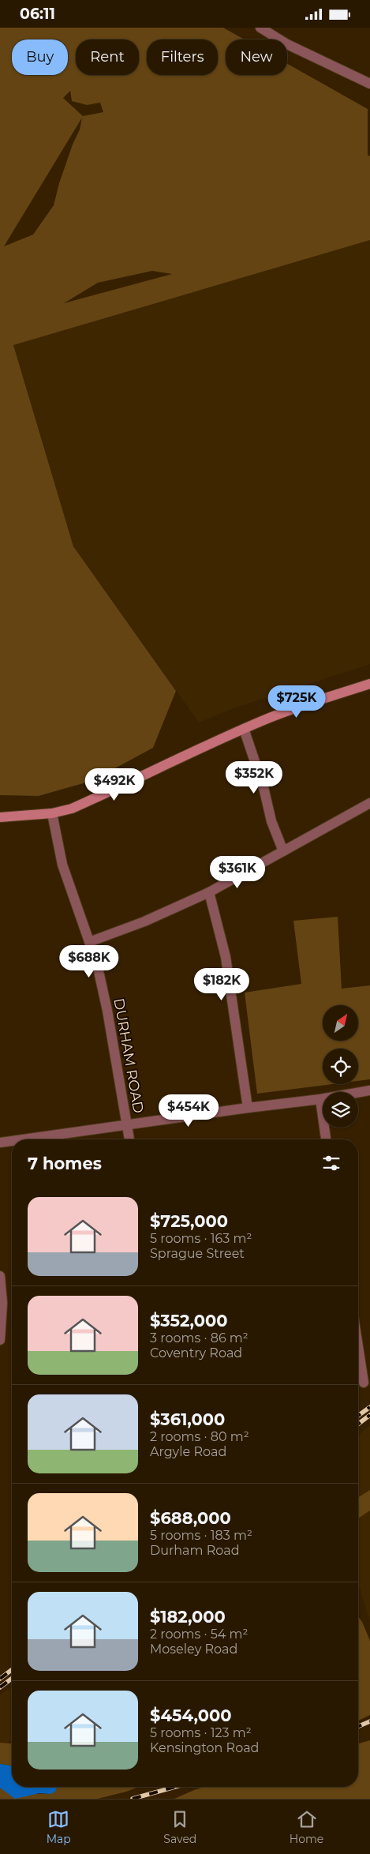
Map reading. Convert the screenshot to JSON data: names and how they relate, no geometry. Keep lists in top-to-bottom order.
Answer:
{
  "streets": {
    "street": ["DURHAM ROAD"]
  },
  "north": "top right",
  "page": {
    "status": "06:11",
    "chip": [
      "Buy",
      "Rent",
      "Filters",
      "New"
    ],
    "price": [
      "$725K",
      "$352K",
      "$492K",
      "$361K",
      "$688K",
      "$182K",
      "$454K"
    ],
    "heading": "7 homes",
    "list": [
      {
        "name": "$725,000",
        "note": "5 rooms · 163 m² · Sprague Street"
      },
      {
        "name": "$352,000",
        "note": "3 rooms · 86 m² · Coventry Road"
      },
      {
        "name": "$361,000",
        "note": "2 rooms · 80 m² · Argyle Road"
      },
      {
        "name": "$688,000",
        "note": "5 rooms · 183 m² · Durham Road"
      },
      {
        "name": "$182,000",
        "note": "2 rooms · 54 m² · Moseley Road"
      },
      {
        "name": "$454,000",
        "note": "5 rooms · 123 m² · Kensington Road"
      }
    ],
    "tabs": ["Map", "Saved", "Home"]
  }
}
